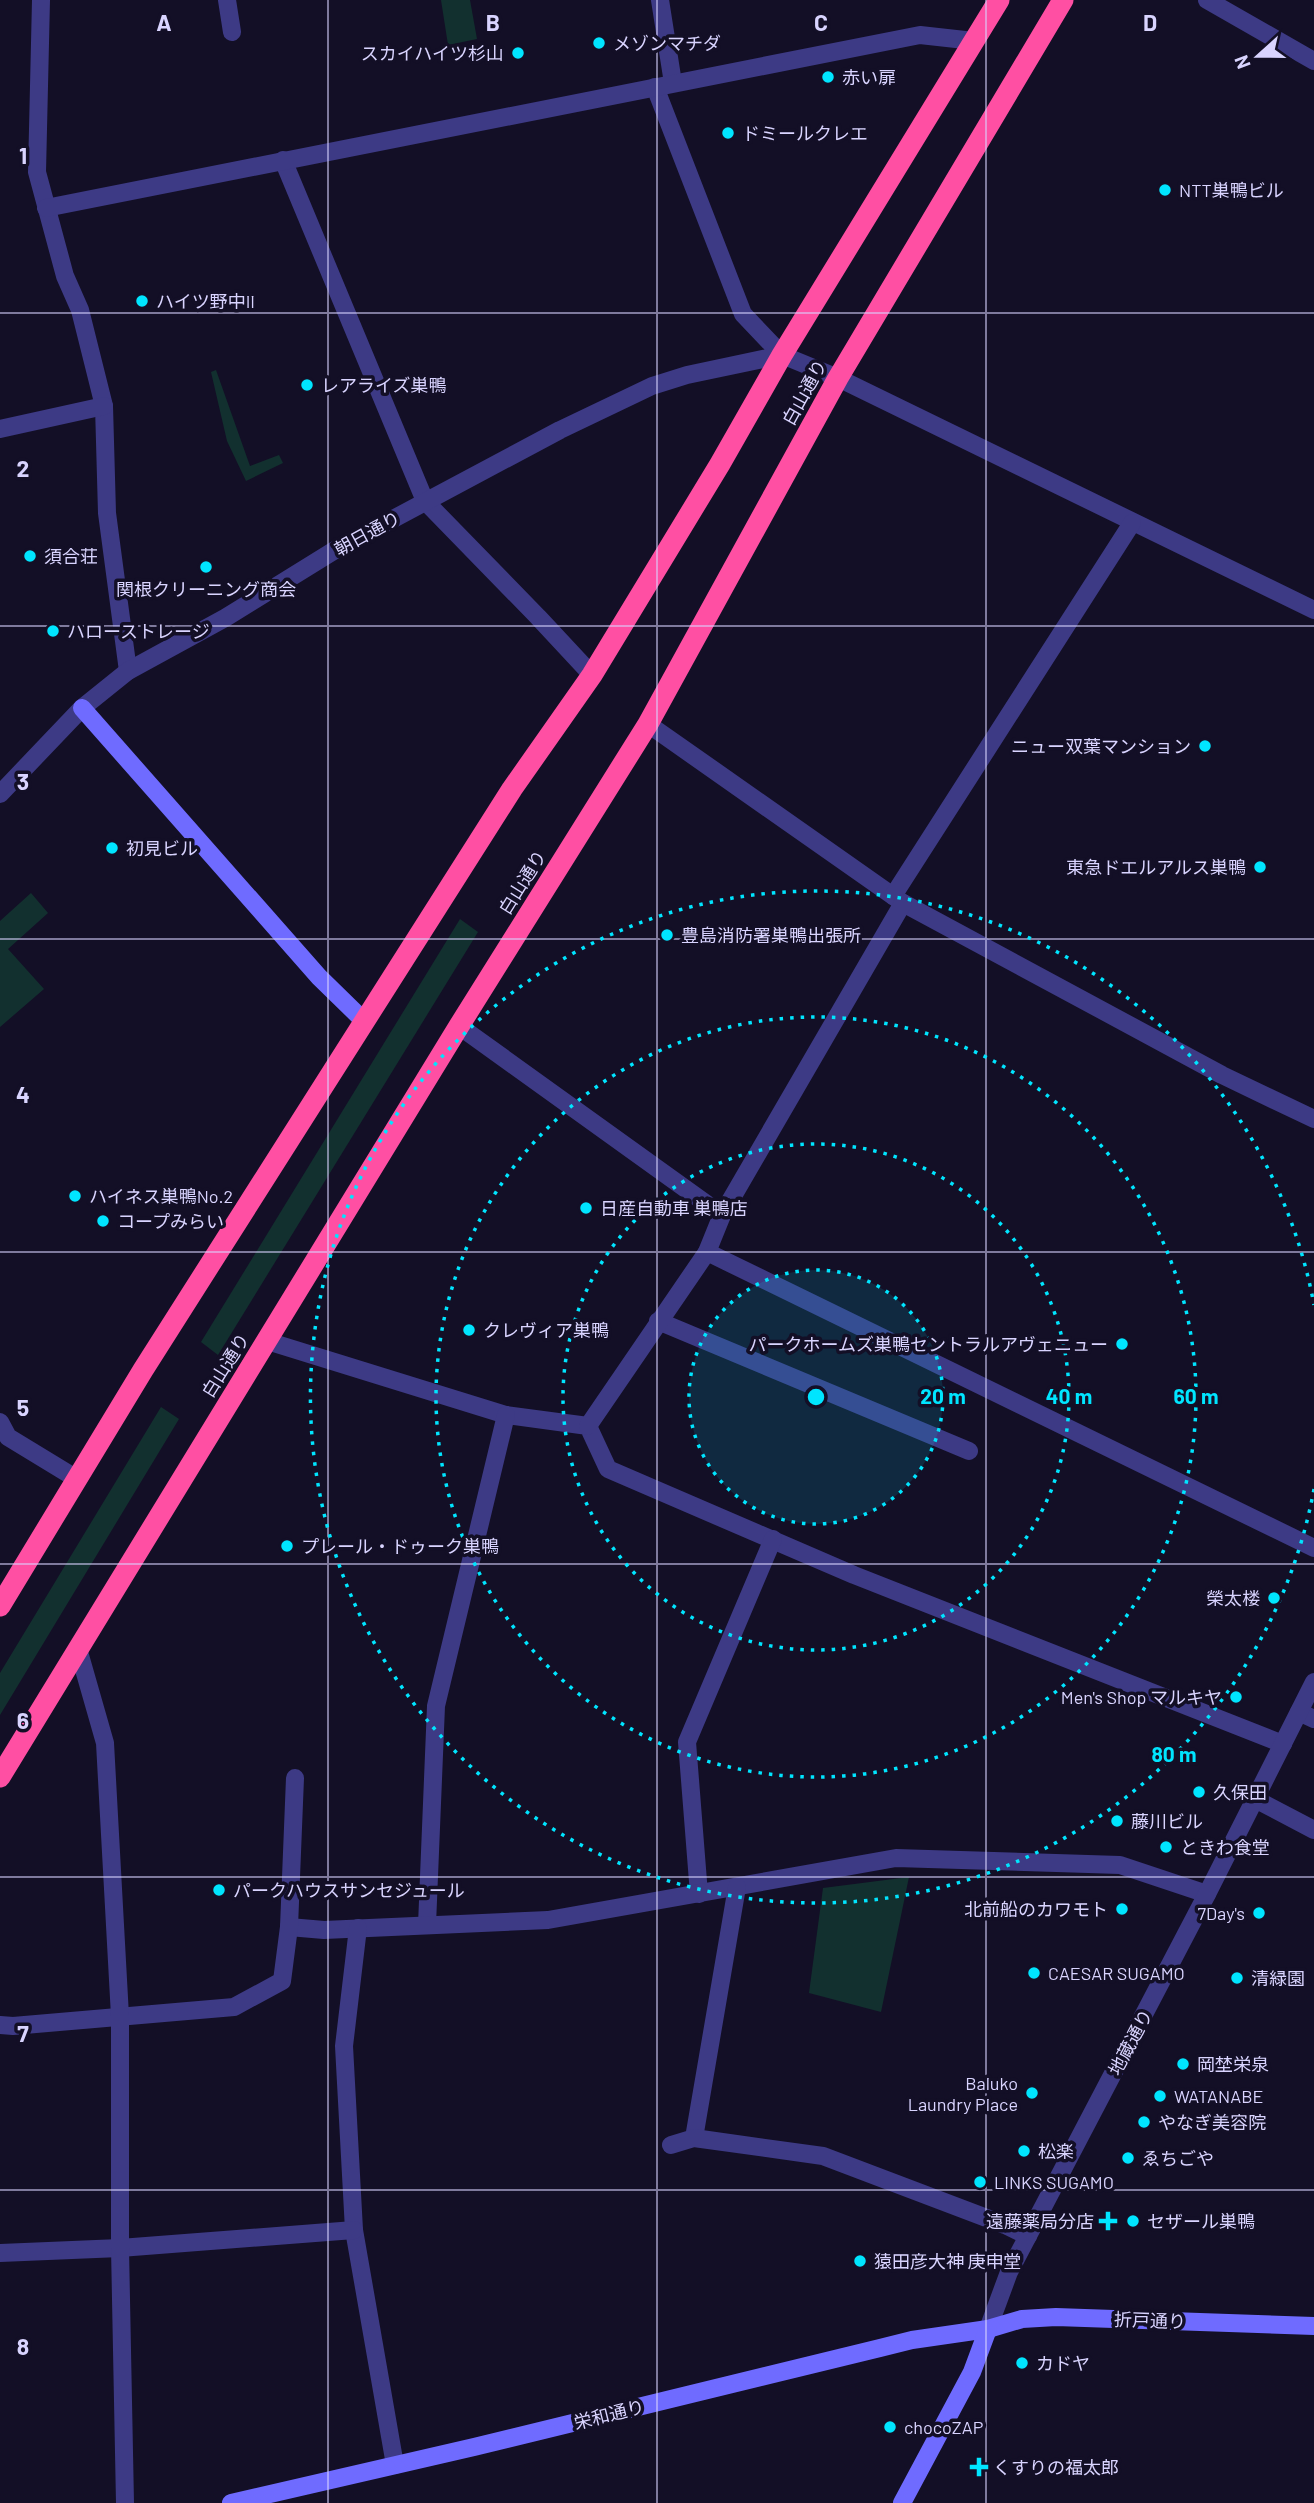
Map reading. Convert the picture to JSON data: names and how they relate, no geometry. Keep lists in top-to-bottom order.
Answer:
{
  "streets": {
    "highway": ["白山通り"],
    "street": [
      "朝日通り",
      "地蔵通り",
      "折戸通り",
      "栄和通り"
    ]
  },
  "crossings": [
    ["白山通り", "朝日通り"],
    ["地蔵通り", "折戸通り"],
    ["地蔵通り", "栄和通り"],
    ["折戸通り", "栄和通り"]
  ],
  "places": {
    "other": [
      "メゾンマチダ",
      "スカイハイツ杉山",
      "赤い扉",
      "ドミールクレエ",
      "NTT巣鴨ビル",
      "ハイツ野中II",
      "レアライズ巣鴨",
      "須合荘",
      "関根クリーニング商会",
      "ハローストレージ",
      "ニュー双葉マンション",
      "初見ビル",
      "東急ドエルアルス巣鴨",
      "豊島消防署巣鴨出張所",
      "ハイネス巣鴨No.2",
      "日産自動車 巣鴨店",
      "コープみらい",
      "クレヴィア巣鴨",
      "パークホームズ巣鴨セントラルアヴェニュー",
      "プレール・ドゥーク巣鴨",
      "榮太楼",
      "Men's Shop マルキヤ",
      "久保田",
      "藤川ビル",
      "ときわ食堂",
      "パークハウスサンセジュール",
      "北前船のカワモト",
      "7Day's",
      "CAESAR SUGAMO",
      "清緑園",
      "岡埜栄泉",
      "Baluko Laundry Place",
      "WATANABE",
      "やなぎ美容院",
      "松楽",
      "ゑちごや",
      "LINKS SUGAMO",
      "セザール巣鴨",
      "猿田彦大神 庚申堂",
      "カドヤ",
      "chocoZAP"
    ],
    "health": ["遠藤薬局分店", "くすりの福太郎"]
  },
  "north": "left",
  "grid": {
    "columns": [
      "A",
      "B",
      "C",
      "D"
    ],
    "rows": [
      "1",
      "2",
      "3",
      "4",
      "5",
      "6",
      "7",
      "8"
    ]
  },
  "rings": [
    "20 m",
    "40 m",
    "60 m",
    "80 m"
  ]
}
